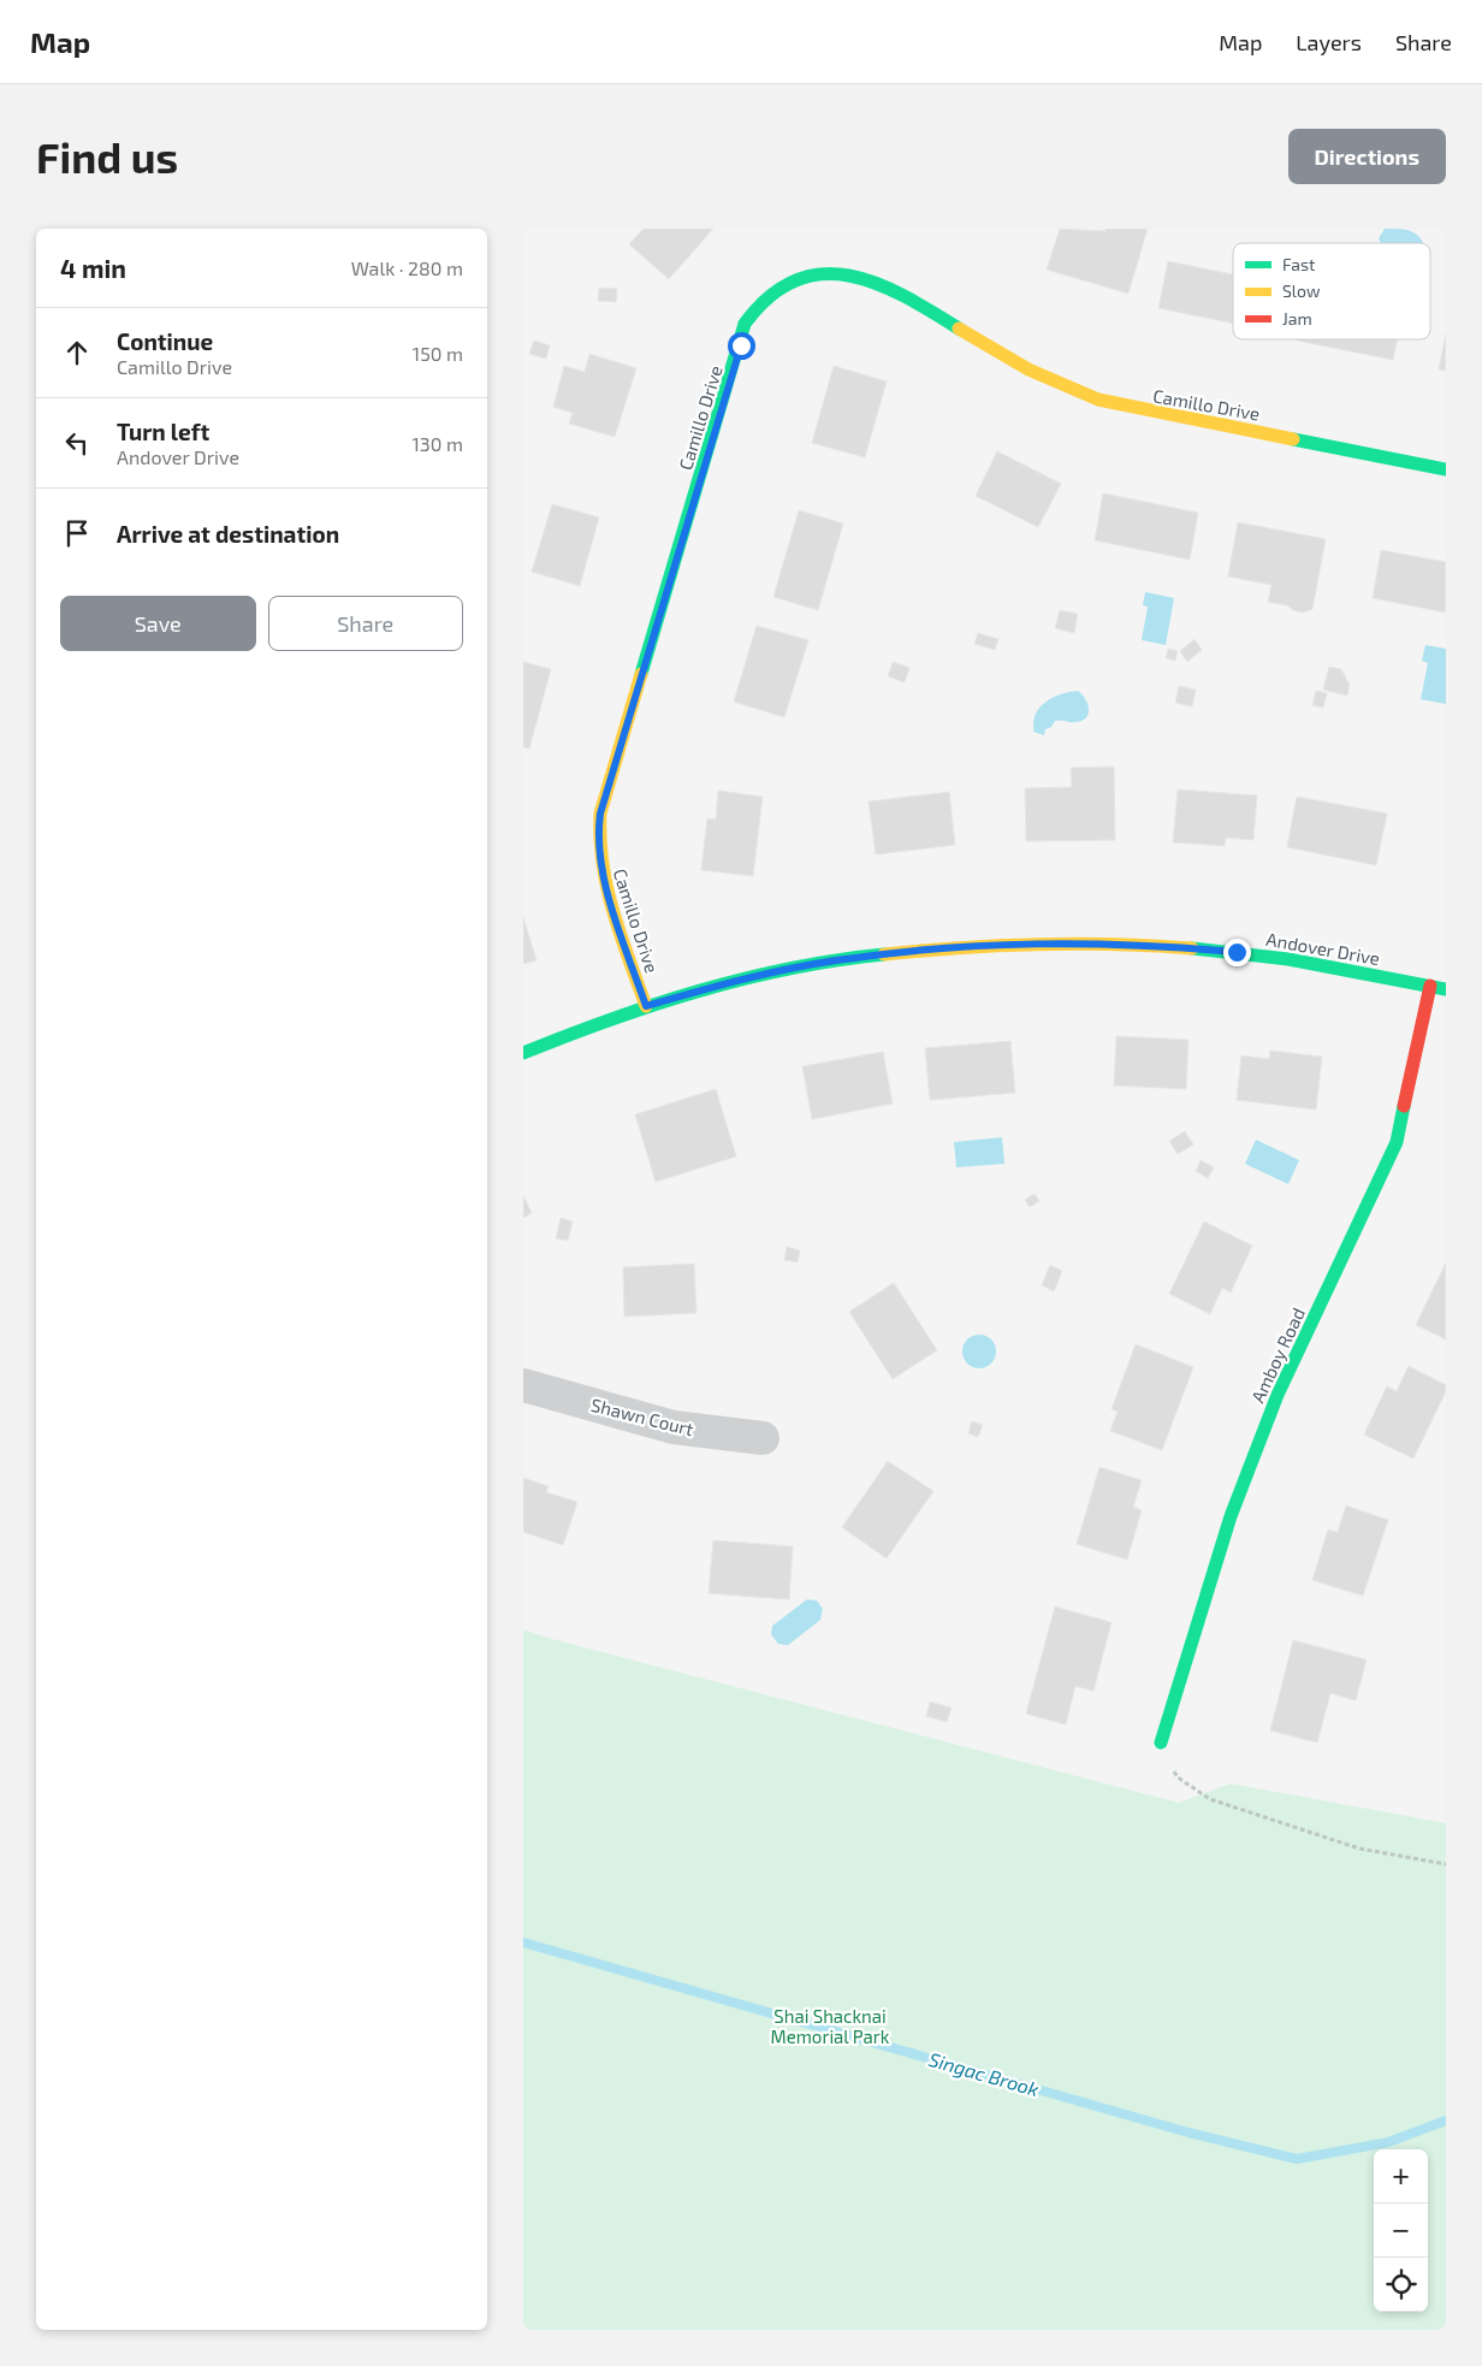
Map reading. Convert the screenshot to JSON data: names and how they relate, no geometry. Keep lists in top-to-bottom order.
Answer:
{
  "streets": {
    "street": [
      "Camillo Drive",
      "Andover Drive",
      "Amboy Road",
      "Shawn Court"
    ]
  },
  "crossings": [
    ["Camillo Drive", "Andover Drive"],
    ["Andover Drive", "Amboy Road"]
  ],
  "water": ["Singac Brook"],
  "parks": ["Shai Shacknai Memorial Park"],
  "legend": ["Fast", "Slow", "Jam"],
  "page": {
    "header": "Map",
    "nav": ["Map", "Layers", "Share"],
    "buttons": [
      "Directions",
      ["Save", "Share"]
    ],
    "title": "Find us",
    "heading": ["4 min", "Walk · 280 m"],
    "list": [
      ["Continue", "Camillo Drive", "150 m"],
      ["Turn left", "Andover Drive", "130 m"],
      "Arrive at destination"
    ],
    "map_buttons": ["+", "−"]
  }
}
